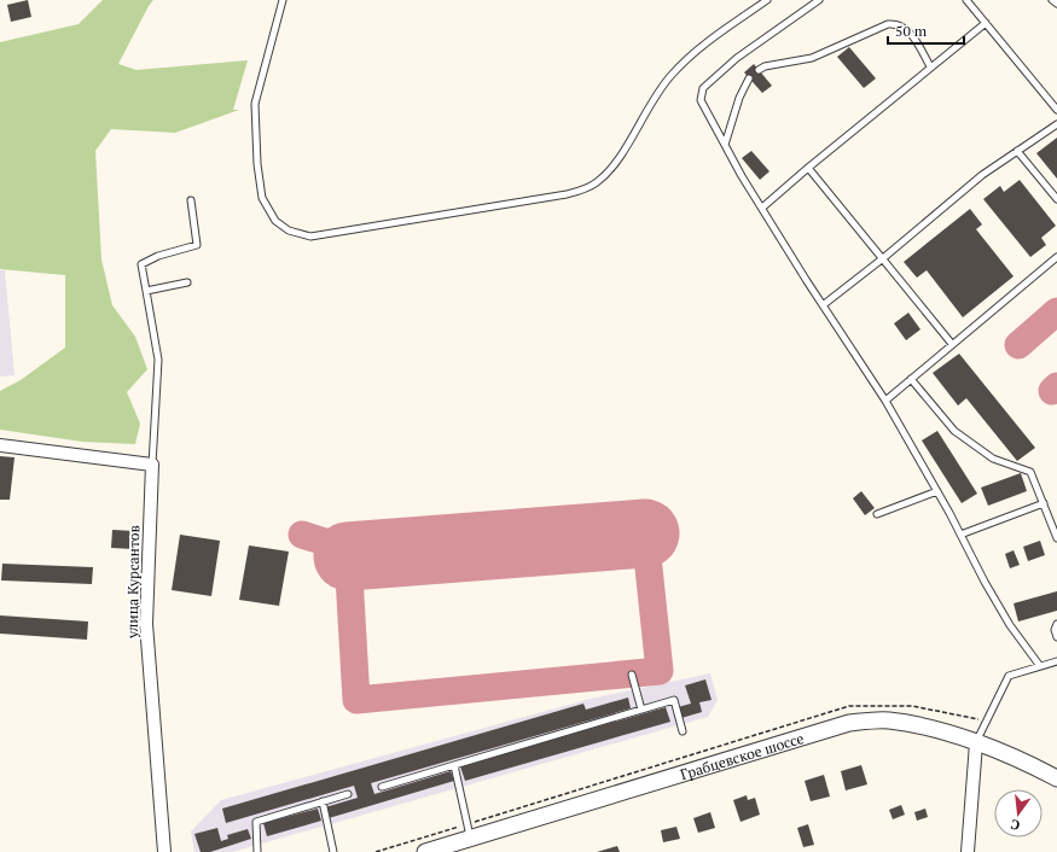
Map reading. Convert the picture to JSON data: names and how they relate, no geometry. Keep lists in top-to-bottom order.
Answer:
{
  "streets": {
    "street": ["улица Курсантов", "Грабцевское шоссе"]
  },
  "scale_bar": "50 m",
  "north": "bottom"
}
